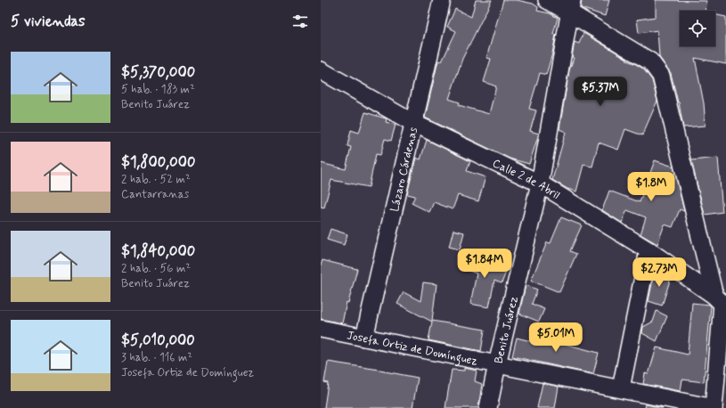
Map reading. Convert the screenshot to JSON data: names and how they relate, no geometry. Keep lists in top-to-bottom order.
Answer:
{
  "streets": {
    "street": [
      "Lázaro Cárdenas",
      "Calle 2 de Abril",
      "Benito Juárez",
      "Josefa Ortiz de Domínguez"
    ]
  },
  "crossings": [
    ["Lázaro Cárdenas", "Calle 2 de Abril"],
    ["Lázaro Cárdenas", "Josefa Ortiz de Domínguez"],
    ["Calle 2 de Abril", "Benito Juárez"],
    ["Benito Juárez", "Josefa Ortiz de Domínguez"]
  ],
  "page": {
    "heading": "5 viviendas",
    "list": [
      {
        "name": "$5,370,000",
        "note": "5 hab. · 183 m² · Benito Juárez"
      },
      {
        "name": "$1,800,000",
        "note": "2 hab. · 52 m² · Cantarranas"
      },
      {
        "name": "$1,840,000",
        "note": "2 hab. · 56 m² · Benito Juárez"
      },
      {
        "name": "$5,010,000",
        "note": "3 hab. · 116 m² · Josefa Ortiz de Domínguez"
      }
    ],
    "price": [
      "$5.37M",
      "$1.8M",
      "$1.84M",
      "$2.73M",
      "$5.01M"
    ]
  }
}
